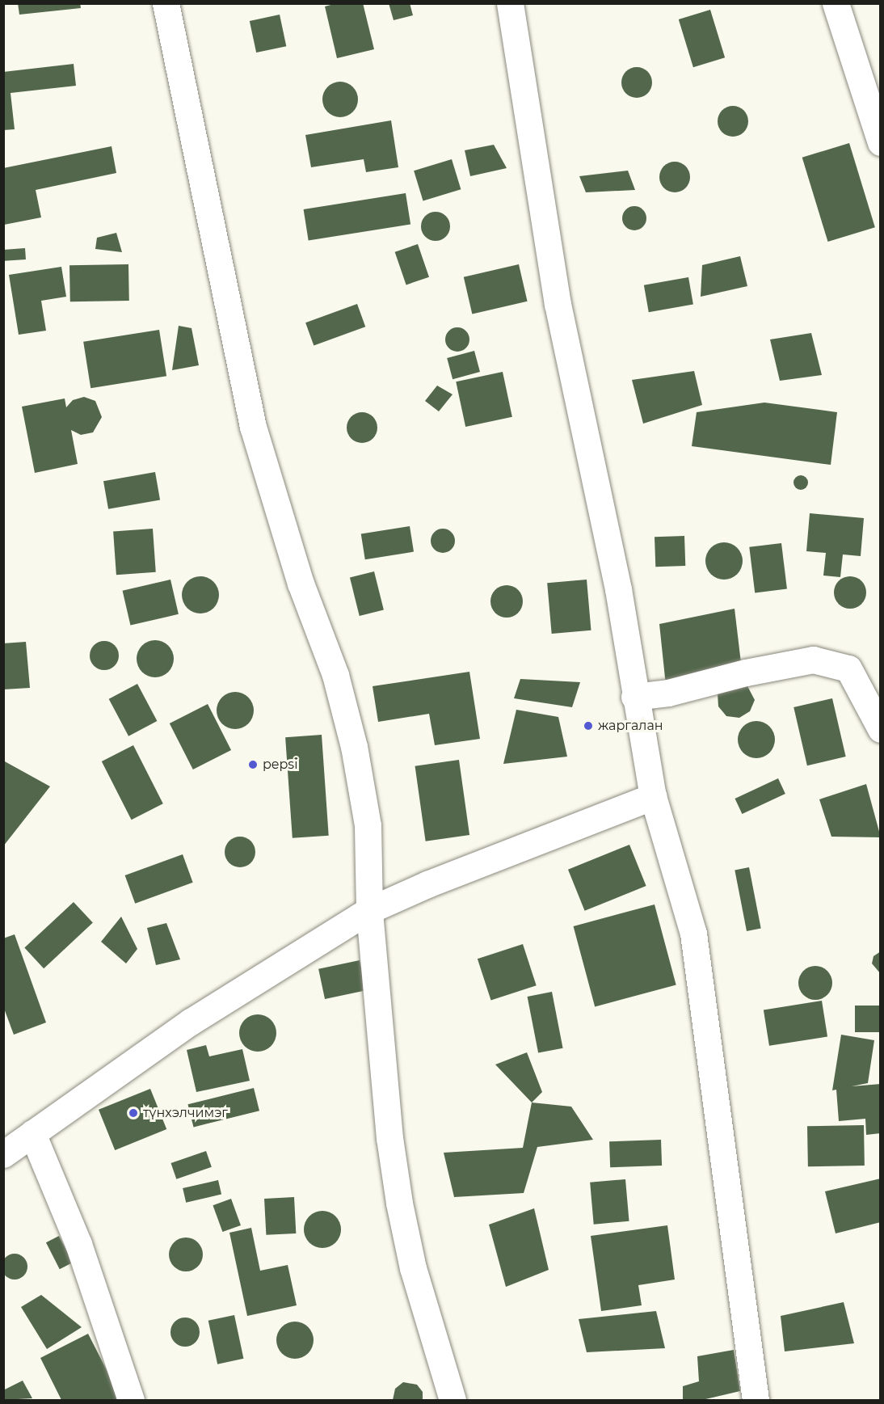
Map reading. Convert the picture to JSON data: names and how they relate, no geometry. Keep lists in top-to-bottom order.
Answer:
{
  "places": ["жаргалан", "pepsi", "түнхэлчимэг"]
}
